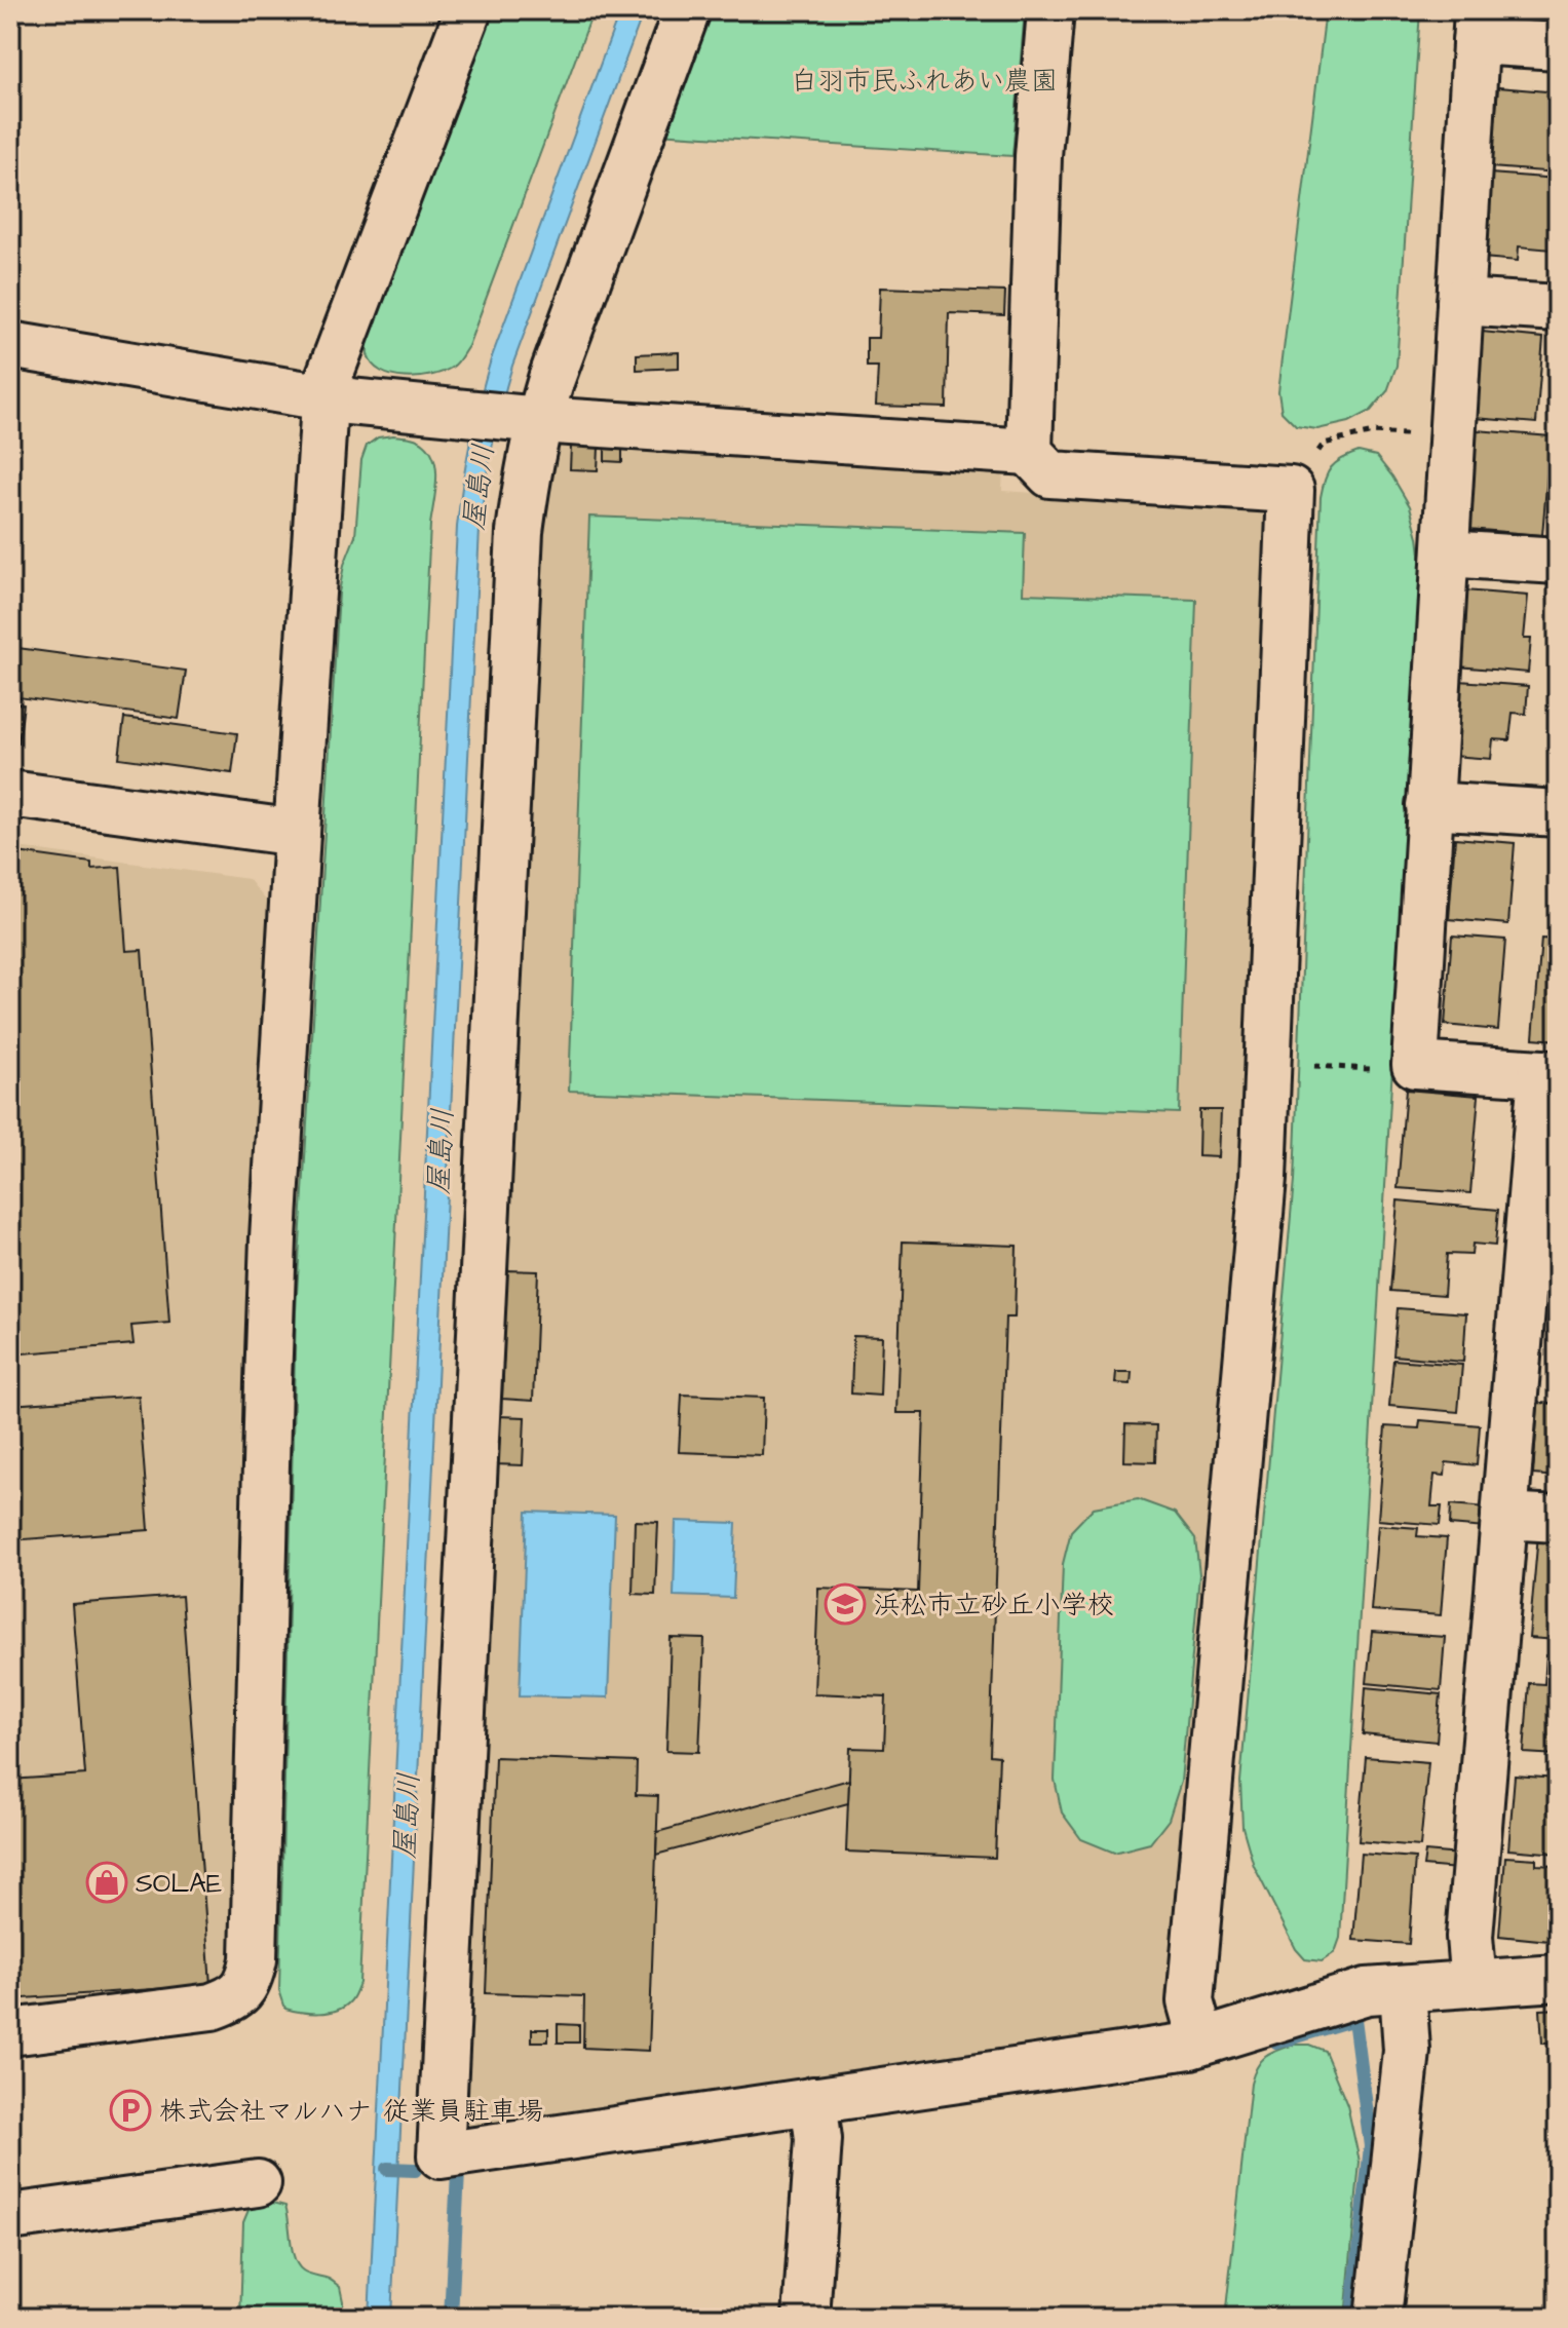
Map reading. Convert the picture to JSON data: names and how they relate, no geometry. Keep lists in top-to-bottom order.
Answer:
{
  "water": ["屋島川"],
  "parks": ["白羽市民ふれあい農園"],
  "places": {
    "school or university": ["浜松市立砂丘小学校"],
    "shop": ["SOLAE"],
    "parking": ["株式会社マルハナ 従業員駐車場"]
  }
}
